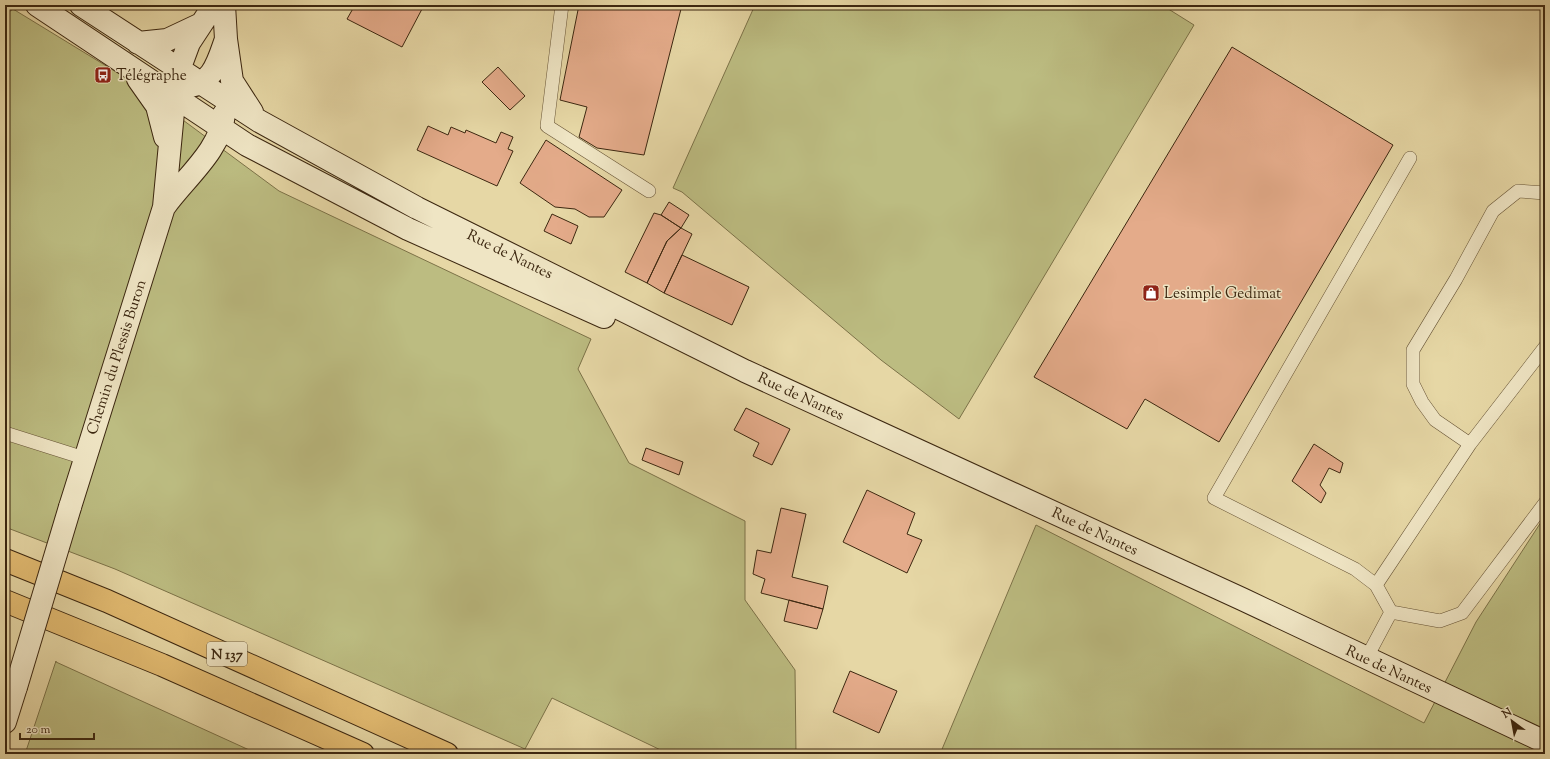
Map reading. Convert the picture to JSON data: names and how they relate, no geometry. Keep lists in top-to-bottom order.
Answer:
{
  "streets": {
    "highway": ["N 137"],
    "main road": ["Rue de Nantes", "Chemin du Plessis Buron"]
  },
  "crossings": [
    ["Rue de Nantes", "Chemin du Plessis Buron"]
  ],
  "places": {
    "bus stop": ["Télégraphe"],
    "shop": ["Lesimple Gedimat"]
  },
  "scale_bar": "20 m",
  "north": "top left"
}
